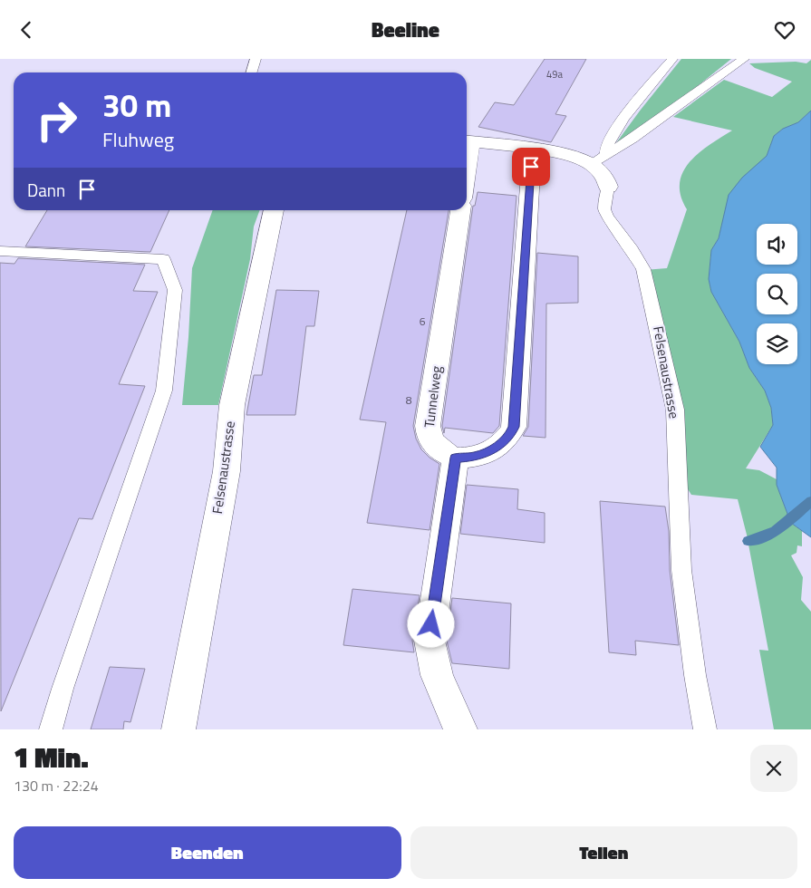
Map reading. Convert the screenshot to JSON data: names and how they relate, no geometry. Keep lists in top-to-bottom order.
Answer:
{
  "streets": {
    "street": ["Felsenaustrasse", "Tunnelweg"]
  },
  "house_numbers": ["49a", "6", "8"],
  "page": {
    "header": "Beeline",
    "turn": ["30 m", "Fluhweg"],
    "then": "Dann",
    "heading": ["1 Min.", "130 m · 22:24"],
    "buttons": ["Beenden", "Teilen"]
  }
}
